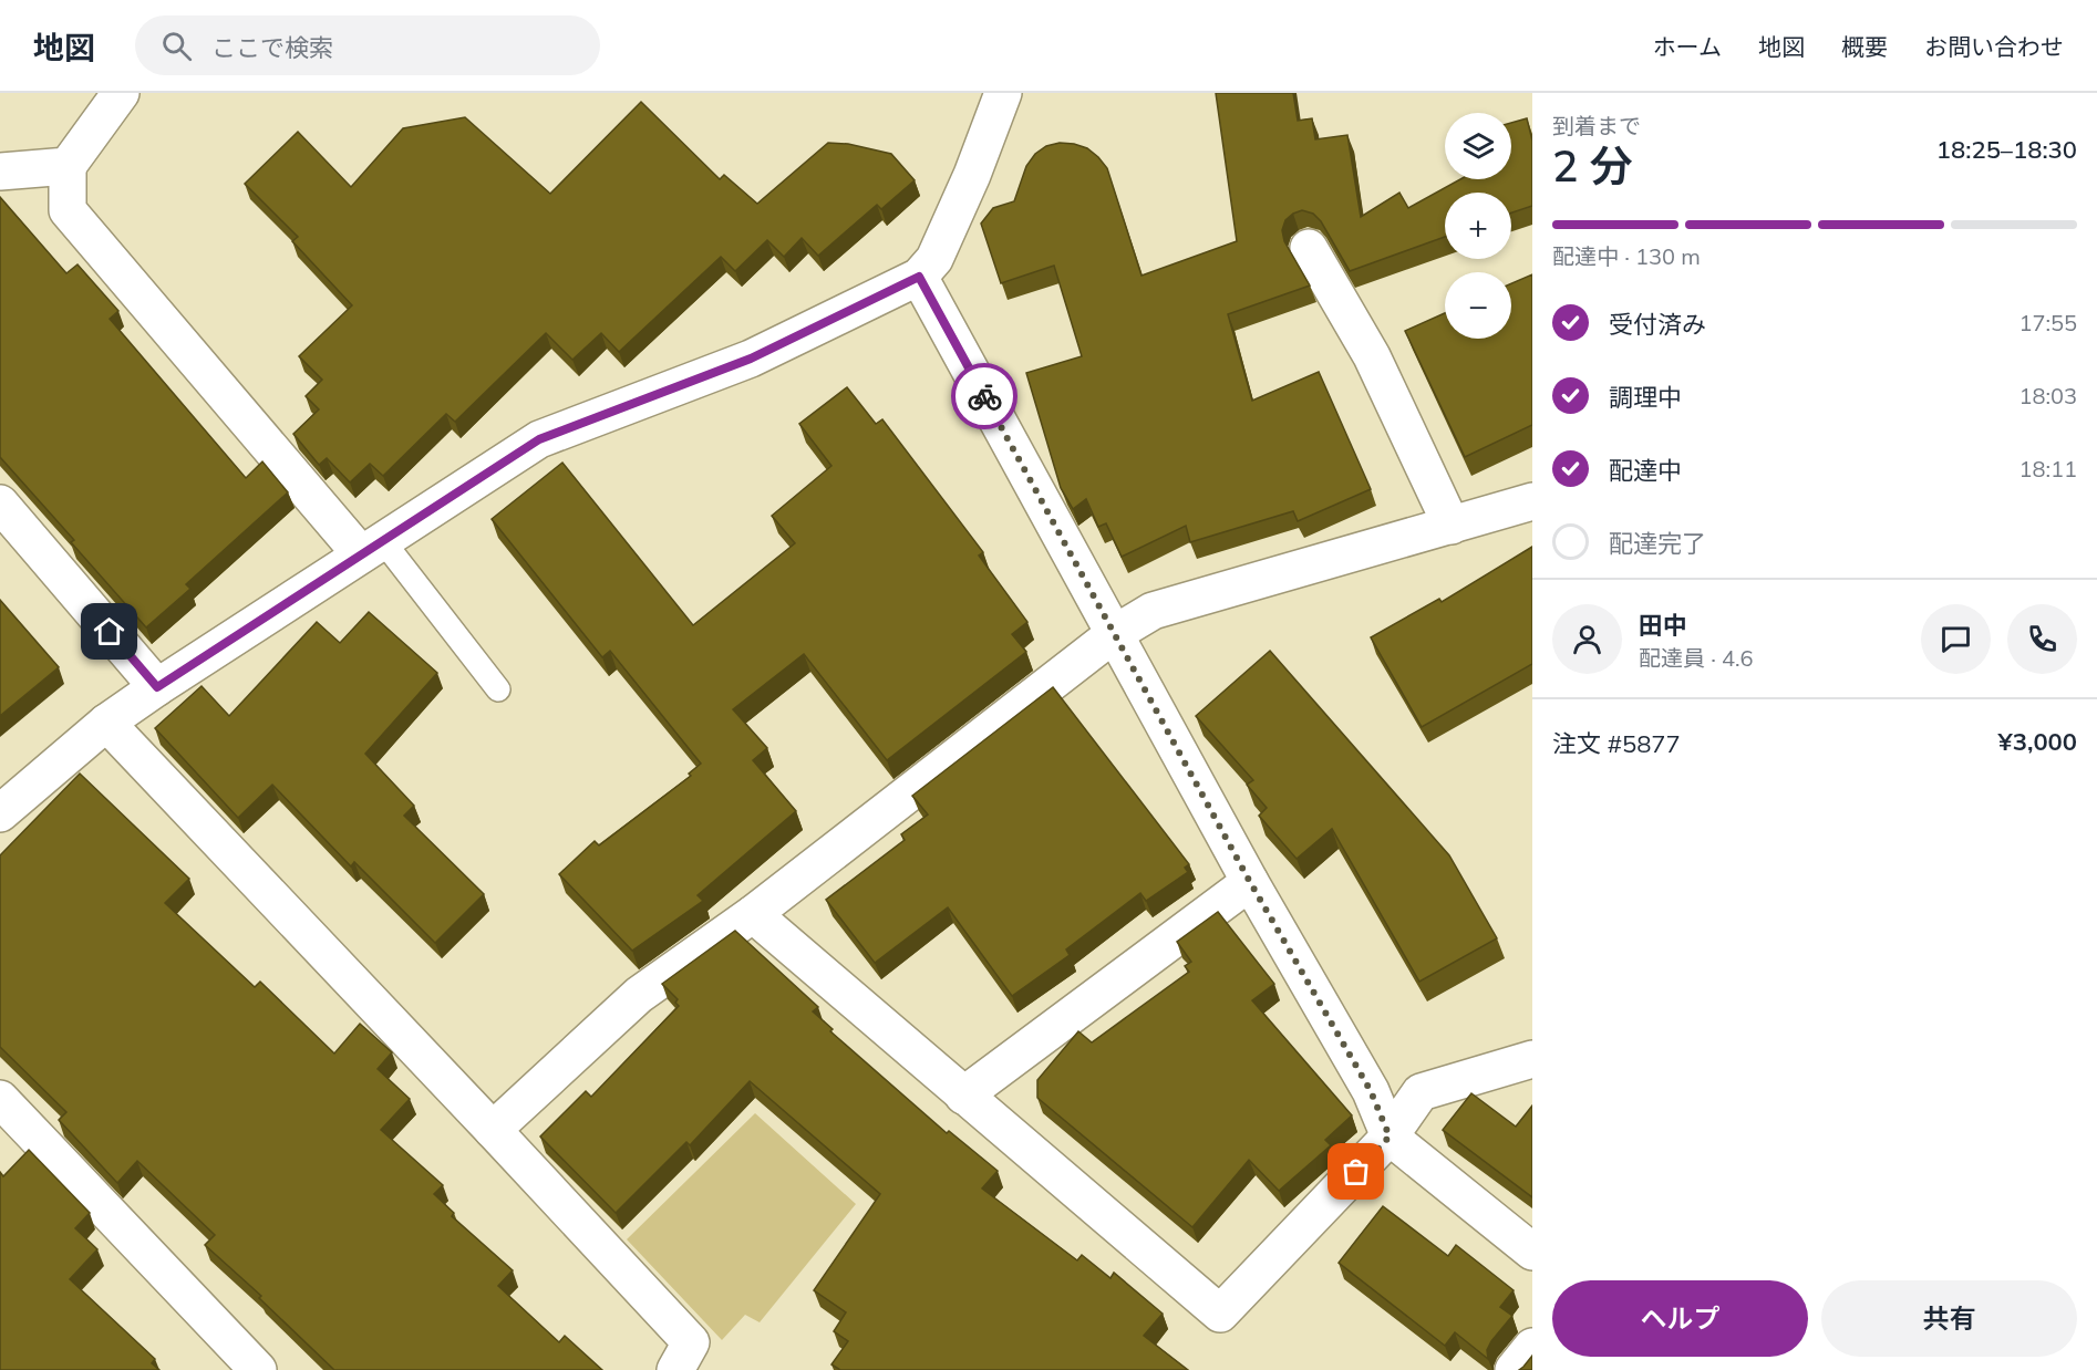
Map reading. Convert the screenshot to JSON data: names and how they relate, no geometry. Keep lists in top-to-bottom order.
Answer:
{
  "page": {
    "header": "地図",
    "search": "ここで検索",
    "nav": [
      "ホーム",
      "地図",
      "概要",
      "お問い合わせ"
    ],
    "heading": ["2 分", "到着まで", "18:25–18:30"],
    "panel": [
      "田中",
      "配達員 · 4.6",
      "注文 #5877",
      "¥3,000"
    ],
    "map_buttons": ["+", "−"],
    "bar": "配達中 · 130 m",
    "list": [
      ["受付済み", "17:55"],
      ["調理中", "18:03"],
      ["配達中", "18:11"],
      "配達完了"
    ],
    "buttons": ["ヘルプ", "共有"]
  }
}
